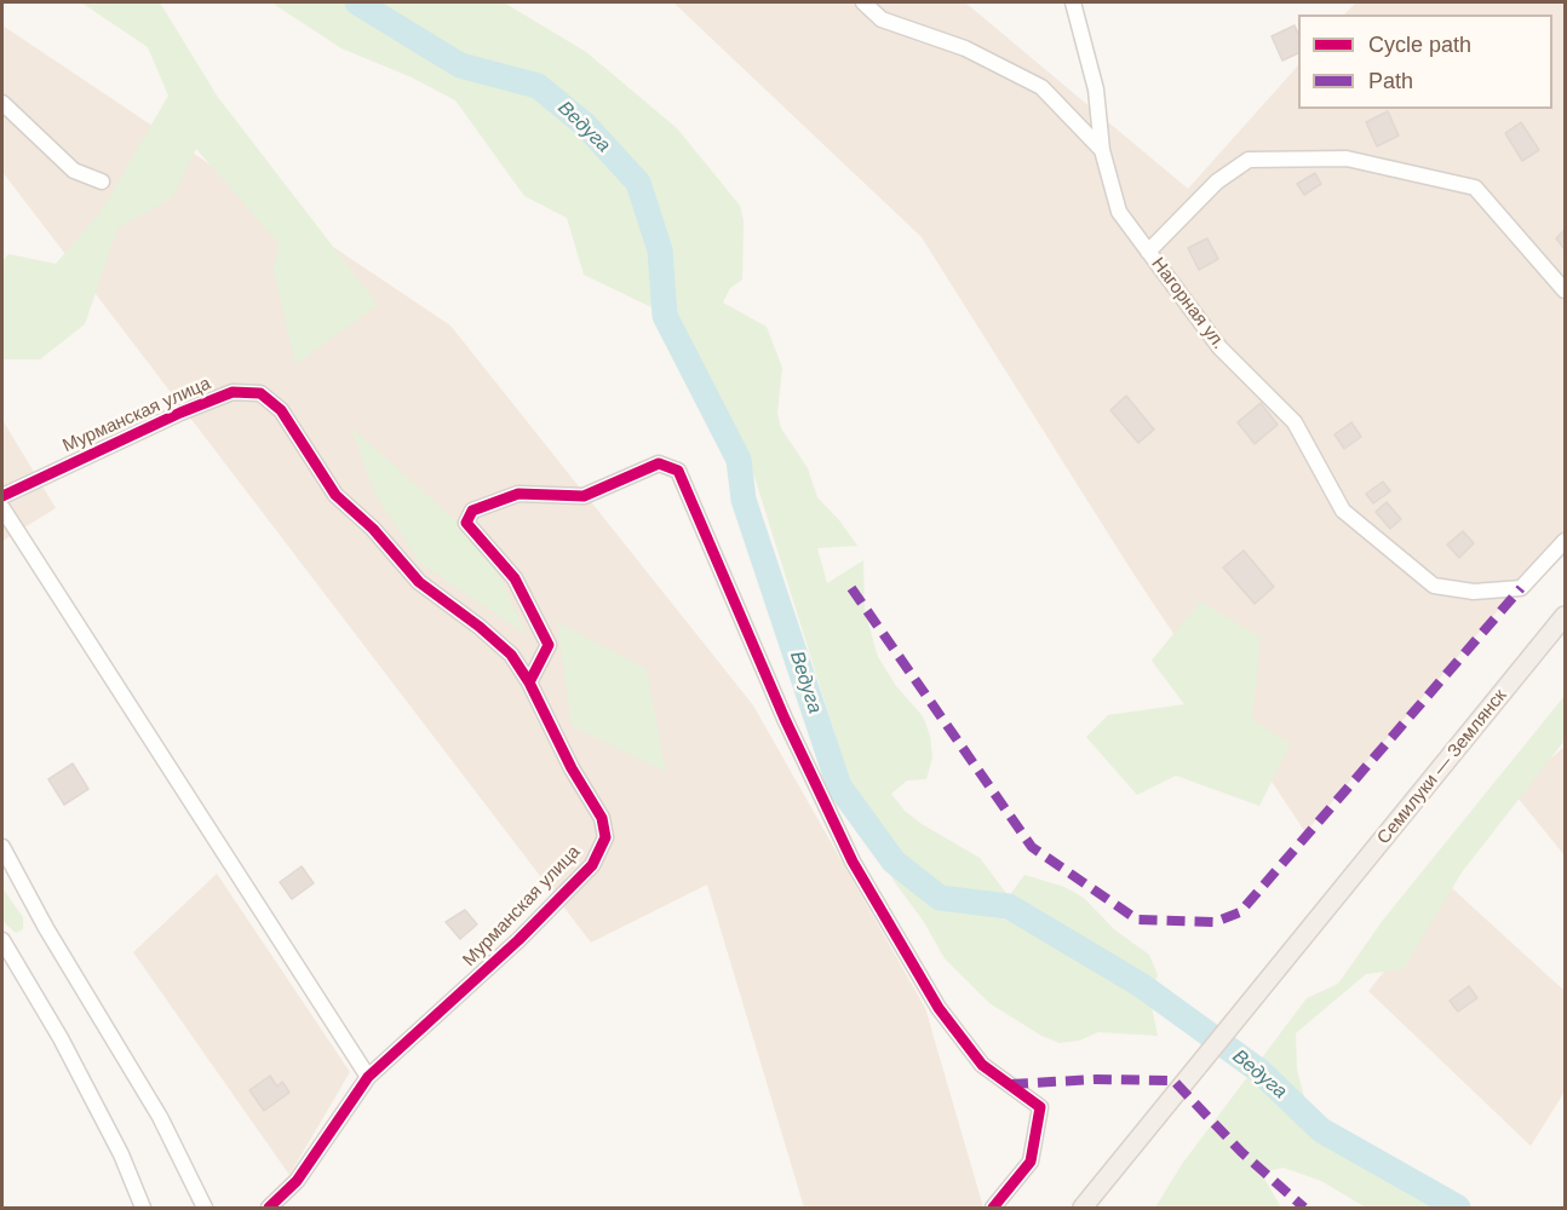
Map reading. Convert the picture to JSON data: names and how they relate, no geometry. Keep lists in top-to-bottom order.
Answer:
{
  "streets": {
    "main road": ["Семилуки — Землянск"],
    "street": ["Нагорная ул.", "Мурманская улица"]
  },
  "water": ["Ведуга"],
  "legend": ["Cycle path", "Path"]
}
